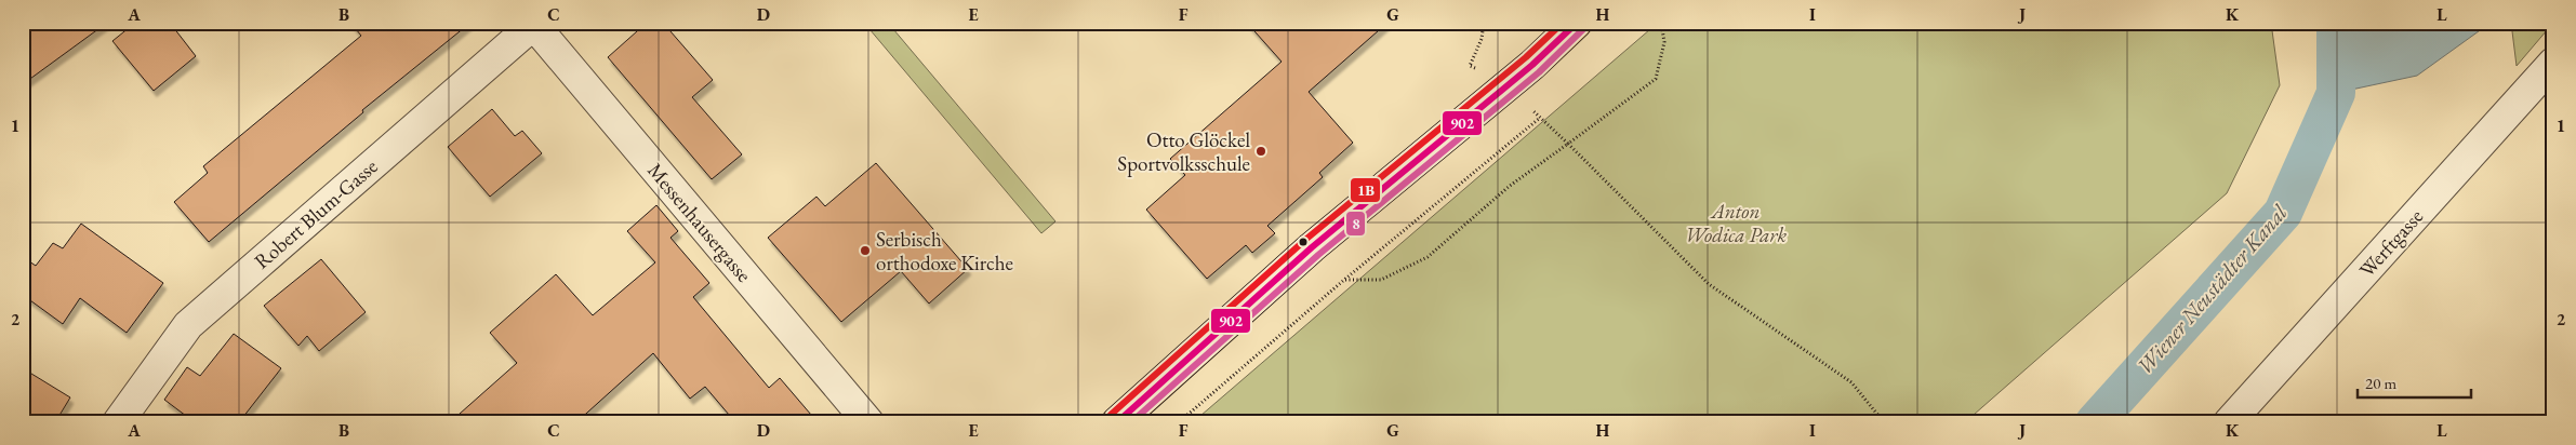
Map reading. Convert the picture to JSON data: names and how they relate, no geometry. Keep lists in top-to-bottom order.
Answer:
{
  "streets": {
    "street": ["Robert Blum-Gasse", "Messenhausergasse", "Werftgasse"]
  },
  "crossings": [
    ["Robert Blum-Gasse", "Messenhausergasse"]
  ],
  "water": ["Wiener Neustädter Kanal"],
  "parks": ["Anton Wodica Park"],
  "places": ["Otto Glöckel Sportvolksschule", "Serbisch orthodoxe Kirche"],
  "lines": ["transit line 902", "transit line 1B", "transit line 8"],
  "scale_bar": "20 m",
  "grid": {
    "columns": [
      "A",
      "B",
      "C",
      "D",
      "E",
      "F",
      "G",
      "H",
      "I",
      "J",
      "K",
      "L"
    ],
    "rows": ["1", "2"]
  }
}
